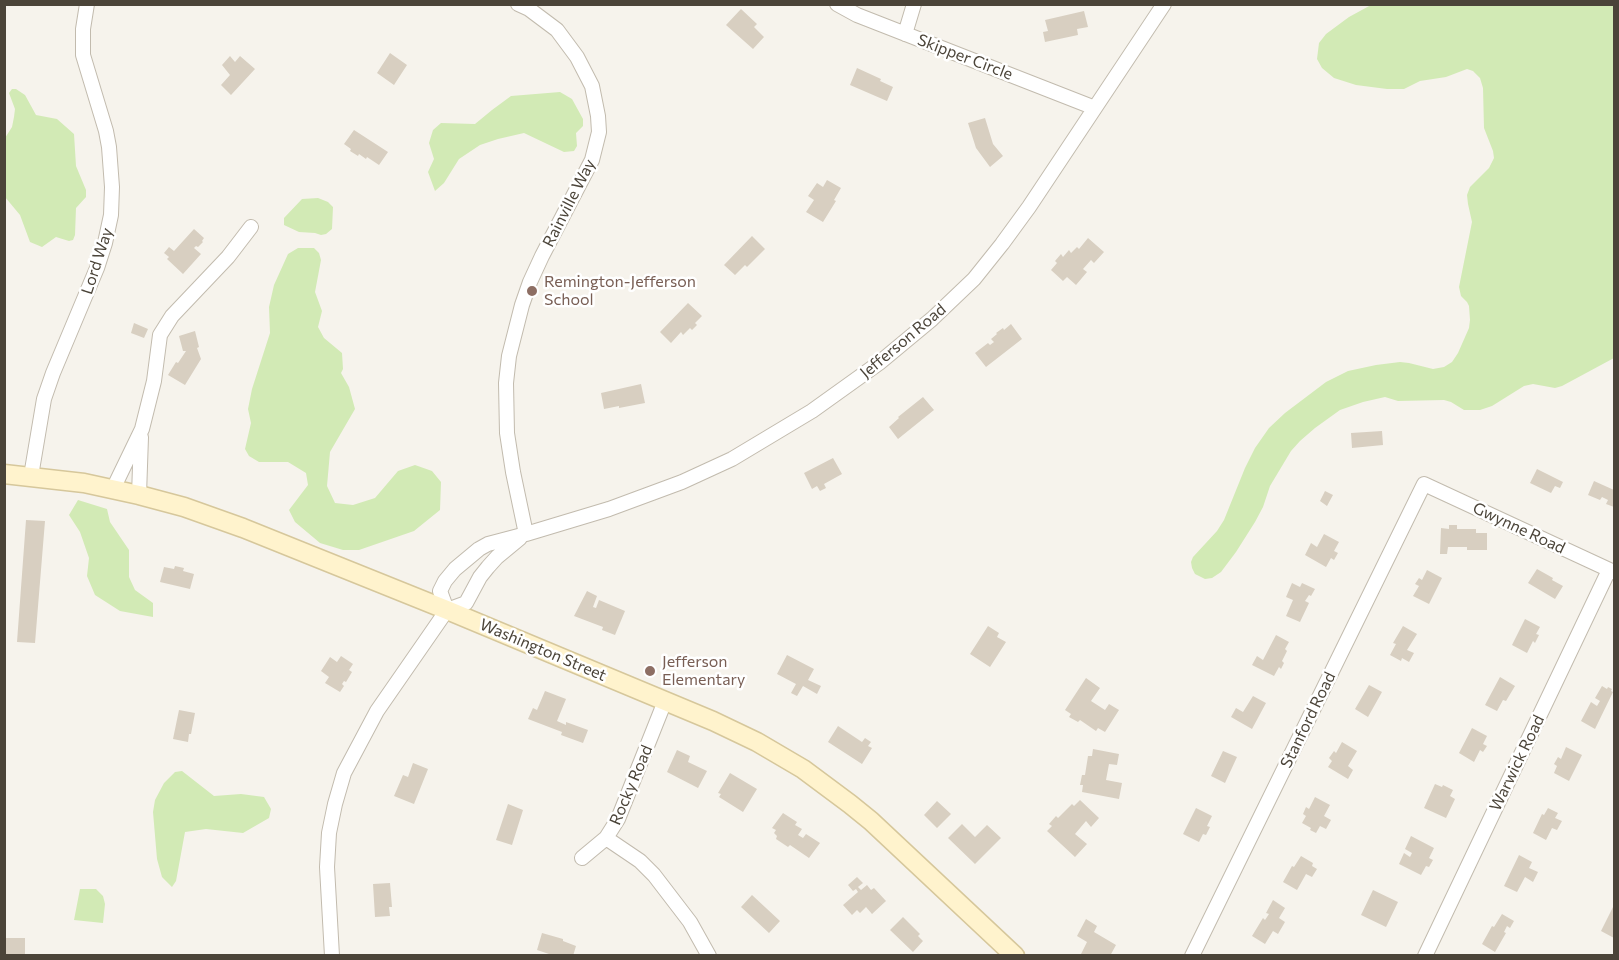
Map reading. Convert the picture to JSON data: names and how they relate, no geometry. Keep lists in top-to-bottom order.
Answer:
{
  "streets": {
    "main road": ["Washington Street"],
    "street": [
      "Skipper Circle",
      "Rainville Way",
      "Lord Way",
      "Jefferson Road",
      "Gwynne Road",
      "Stanford Road",
      "Warwick Road",
      "Rocky Road"
    ]
  },
  "crossings": [
    ["Skipper Circle", "Jefferson Road"],
    ["Rainville Way", "Jefferson Road"],
    ["Lord Way", "Washington Street"],
    ["Jefferson Road", "Washington Street"],
    ["Gwynne Road", "Stanford Road"],
    ["Gwynne Road", "Warwick Road"],
    ["Washington Street", "Rocky Road"]
  ],
  "places": ["Remington-Jefferson School", "Jefferson Elementary"]
}
